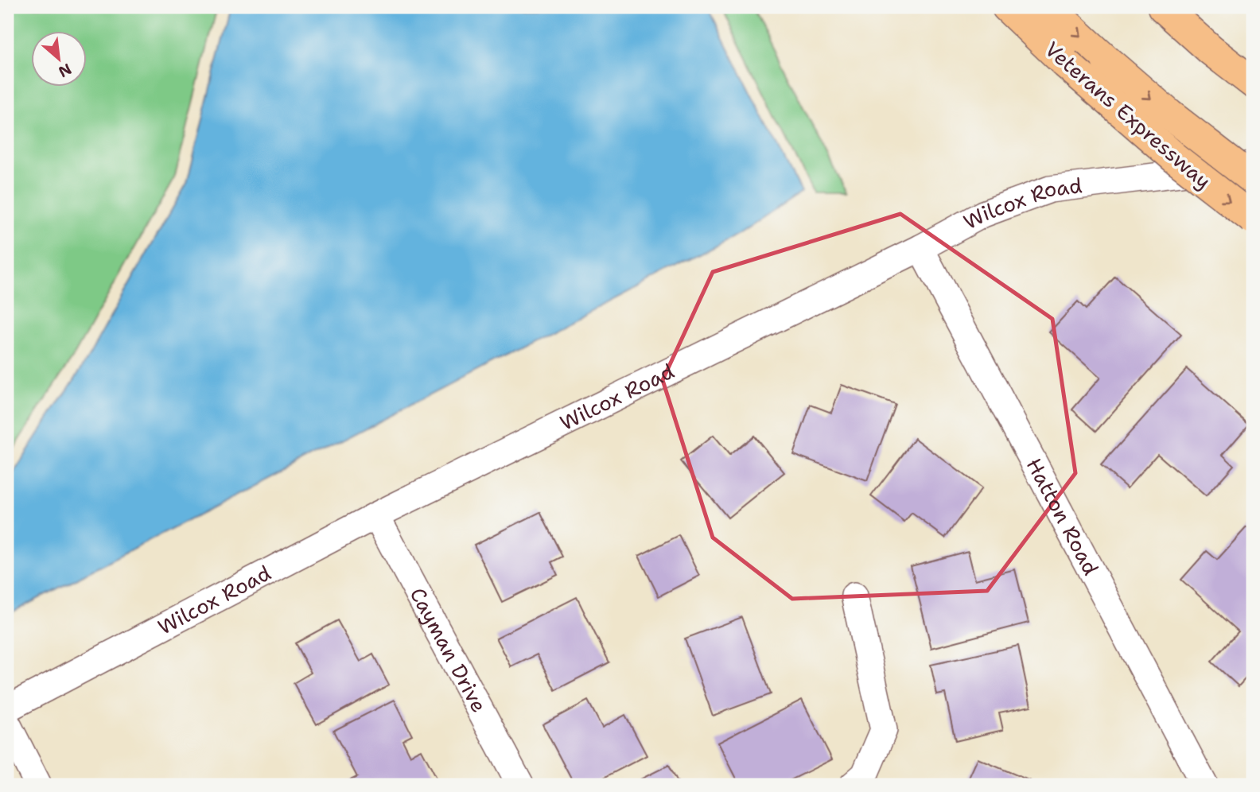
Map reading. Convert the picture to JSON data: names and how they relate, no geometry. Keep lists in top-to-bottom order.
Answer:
{
  "streets": {
    "highway": ["Veterans Expressway"],
    "street": ["Wilcox Road", "Hatton Road", "Cayman Drive"]
  },
  "crossings": [
    ["Wilcox Road", "Hatton Road"],
    ["Wilcox Road", "Cayman Drive"]
  ],
  "north": "bottom right"
}
